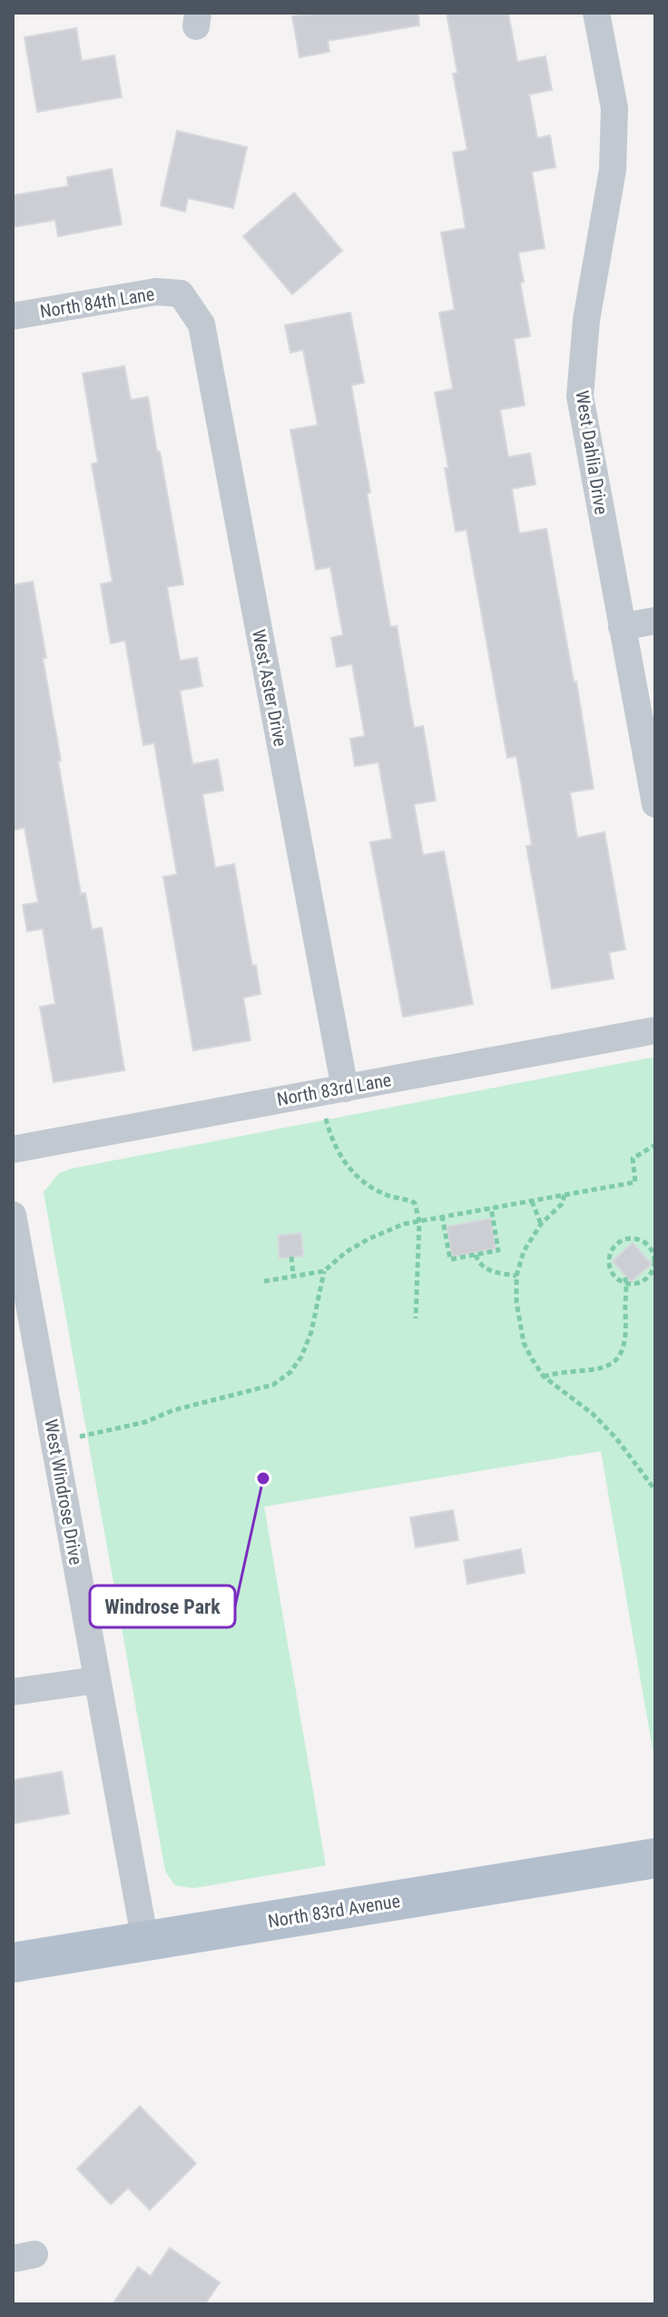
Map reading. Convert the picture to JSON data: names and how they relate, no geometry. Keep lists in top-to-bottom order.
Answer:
{
  "streets": {
    "main road": ["North 83rd Avenue"],
    "street": [
      "North 84th Lane",
      "West Dahlia Drive",
      "West Aster Drive",
      "North 83rd Lane",
      "West Windrose Drive"
    ]
  },
  "crossings": [
    ["North 84th Lane", "West Aster Drive"],
    ["West Aster Drive", "North 83rd Lane"],
    ["West Windrose Drive", "North 83rd Avenue"]
  ],
  "places": ["Windrose Park"]
}
